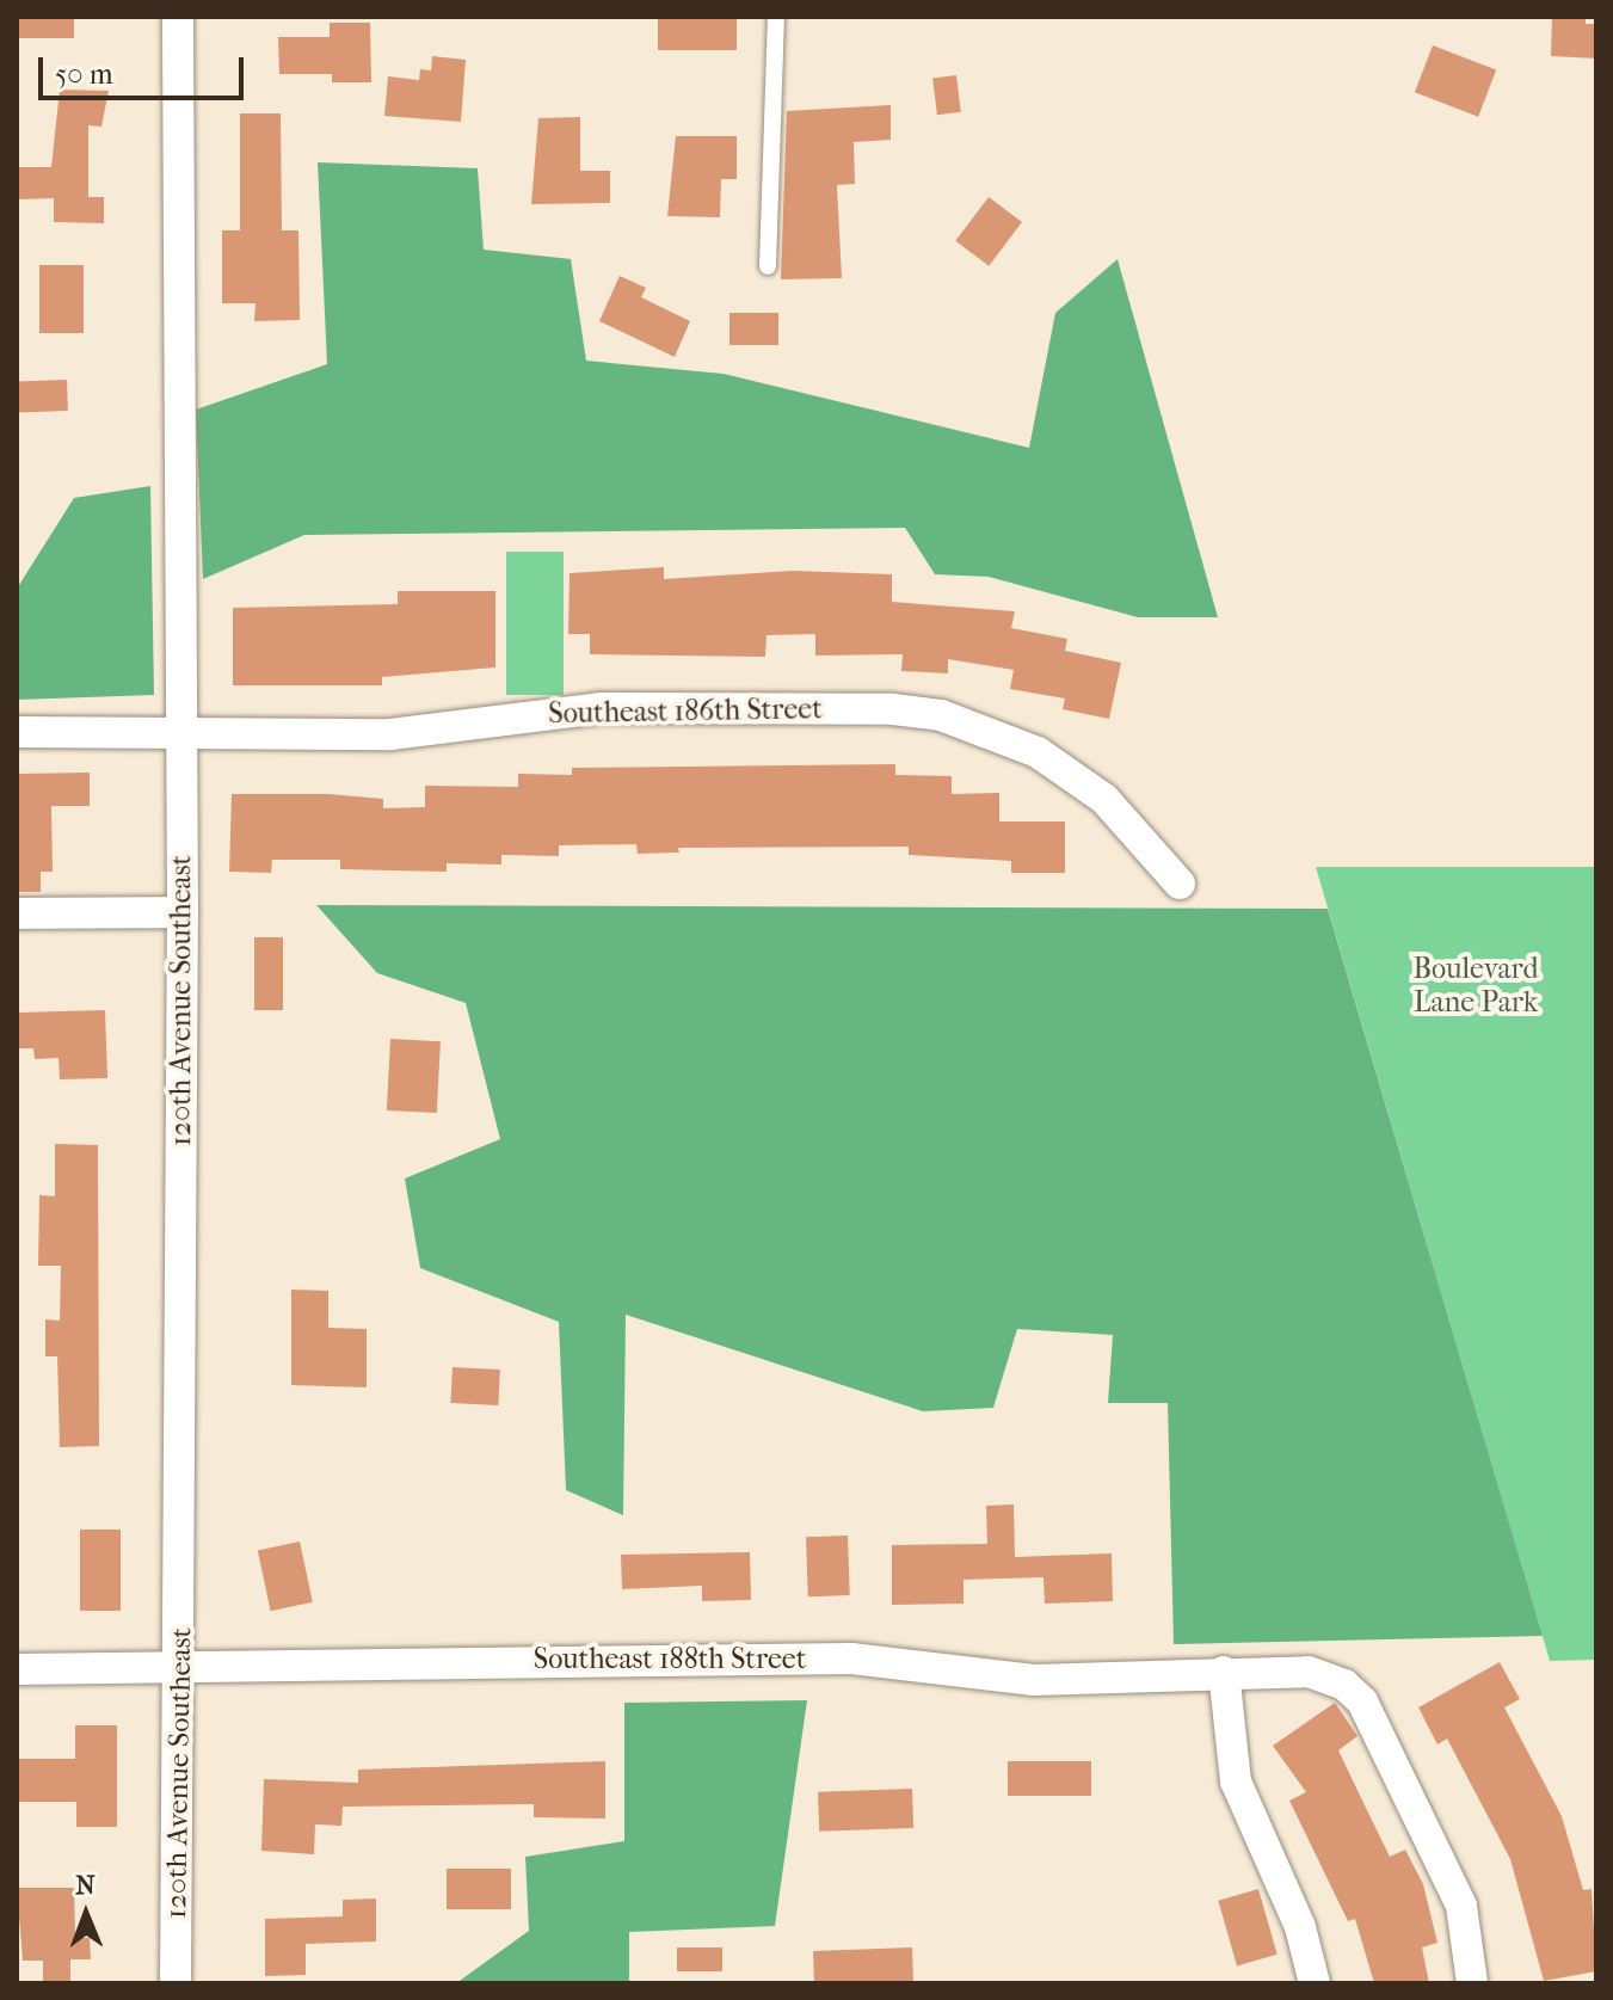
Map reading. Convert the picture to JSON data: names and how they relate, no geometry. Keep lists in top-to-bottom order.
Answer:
{
  "streets": {
    "street": ["Southeast 186th Street", "120th Avenue Southeast", "Southeast 188th Street"]
  },
  "crossings": [
    ["Southeast 186th Street", "120th Avenue Southeast"],
    ["120th Avenue Southeast", "Southeast 188th Street"]
  ],
  "parks": ["Boulevard Lane Park"],
  "scale_bar": "50 m",
  "north": "top"
}
